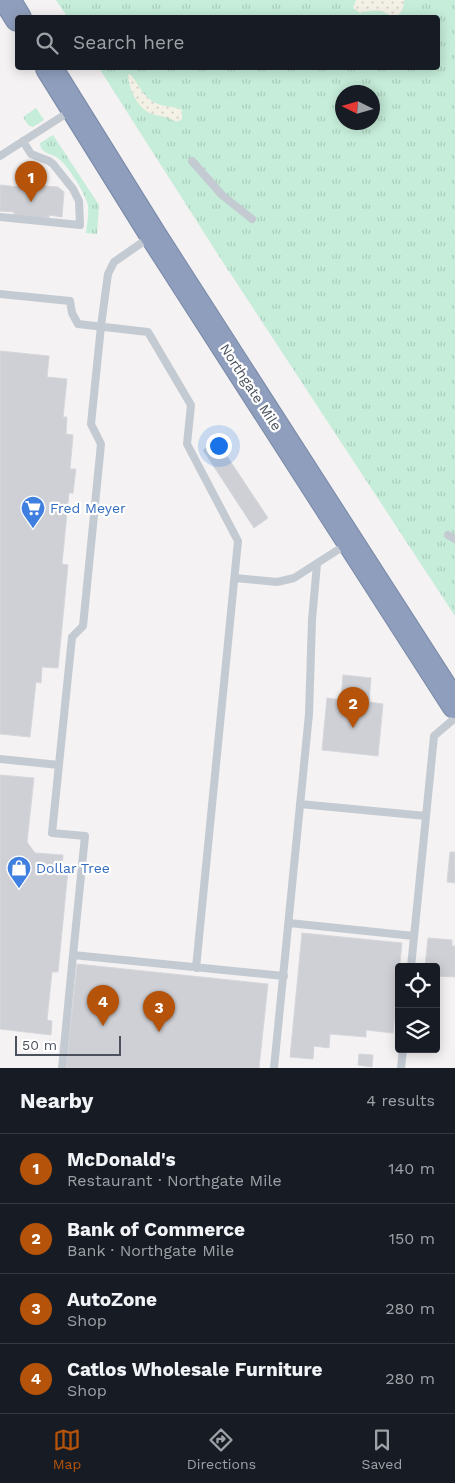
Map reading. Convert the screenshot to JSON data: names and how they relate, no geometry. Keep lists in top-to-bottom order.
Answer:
{
  "streets": {
    "highway": ["Northgate Mile"]
  },
  "places": {
    "supermarket": ["Fred Meyer"],
    "shop": ["Dollar Tree"]
  },
  "scale_bar": "50 m",
  "north": "left",
  "page": {
    "search": "Search here",
    "pins": [
      "1",
      "2",
      "4",
      "3"
    ],
    "scale": "50 m",
    "heading": ["Nearby", "4 results"],
    "list": [
      {
        "mark": "1",
        "name": "McDonald's",
        "note": "Restaurant · Northgate Mile",
        "value": "140 m"
      },
      {
        "mark": "2",
        "name": "Bank of Commerce",
        "note": "Bank · Northgate Mile",
        "value": "150 m"
      },
      {
        "mark": "3",
        "name": "AutoZone",
        "note": "Shop",
        "value": "280 m"
      },
      {
        "mark": "4",
        "name": "Catlos Wholesale Furniture",
        "note": "Shop",
        "value": "280 m"
      }
    ],
    "nav": ["Map", "Directions", "Saved"]
  }
}
